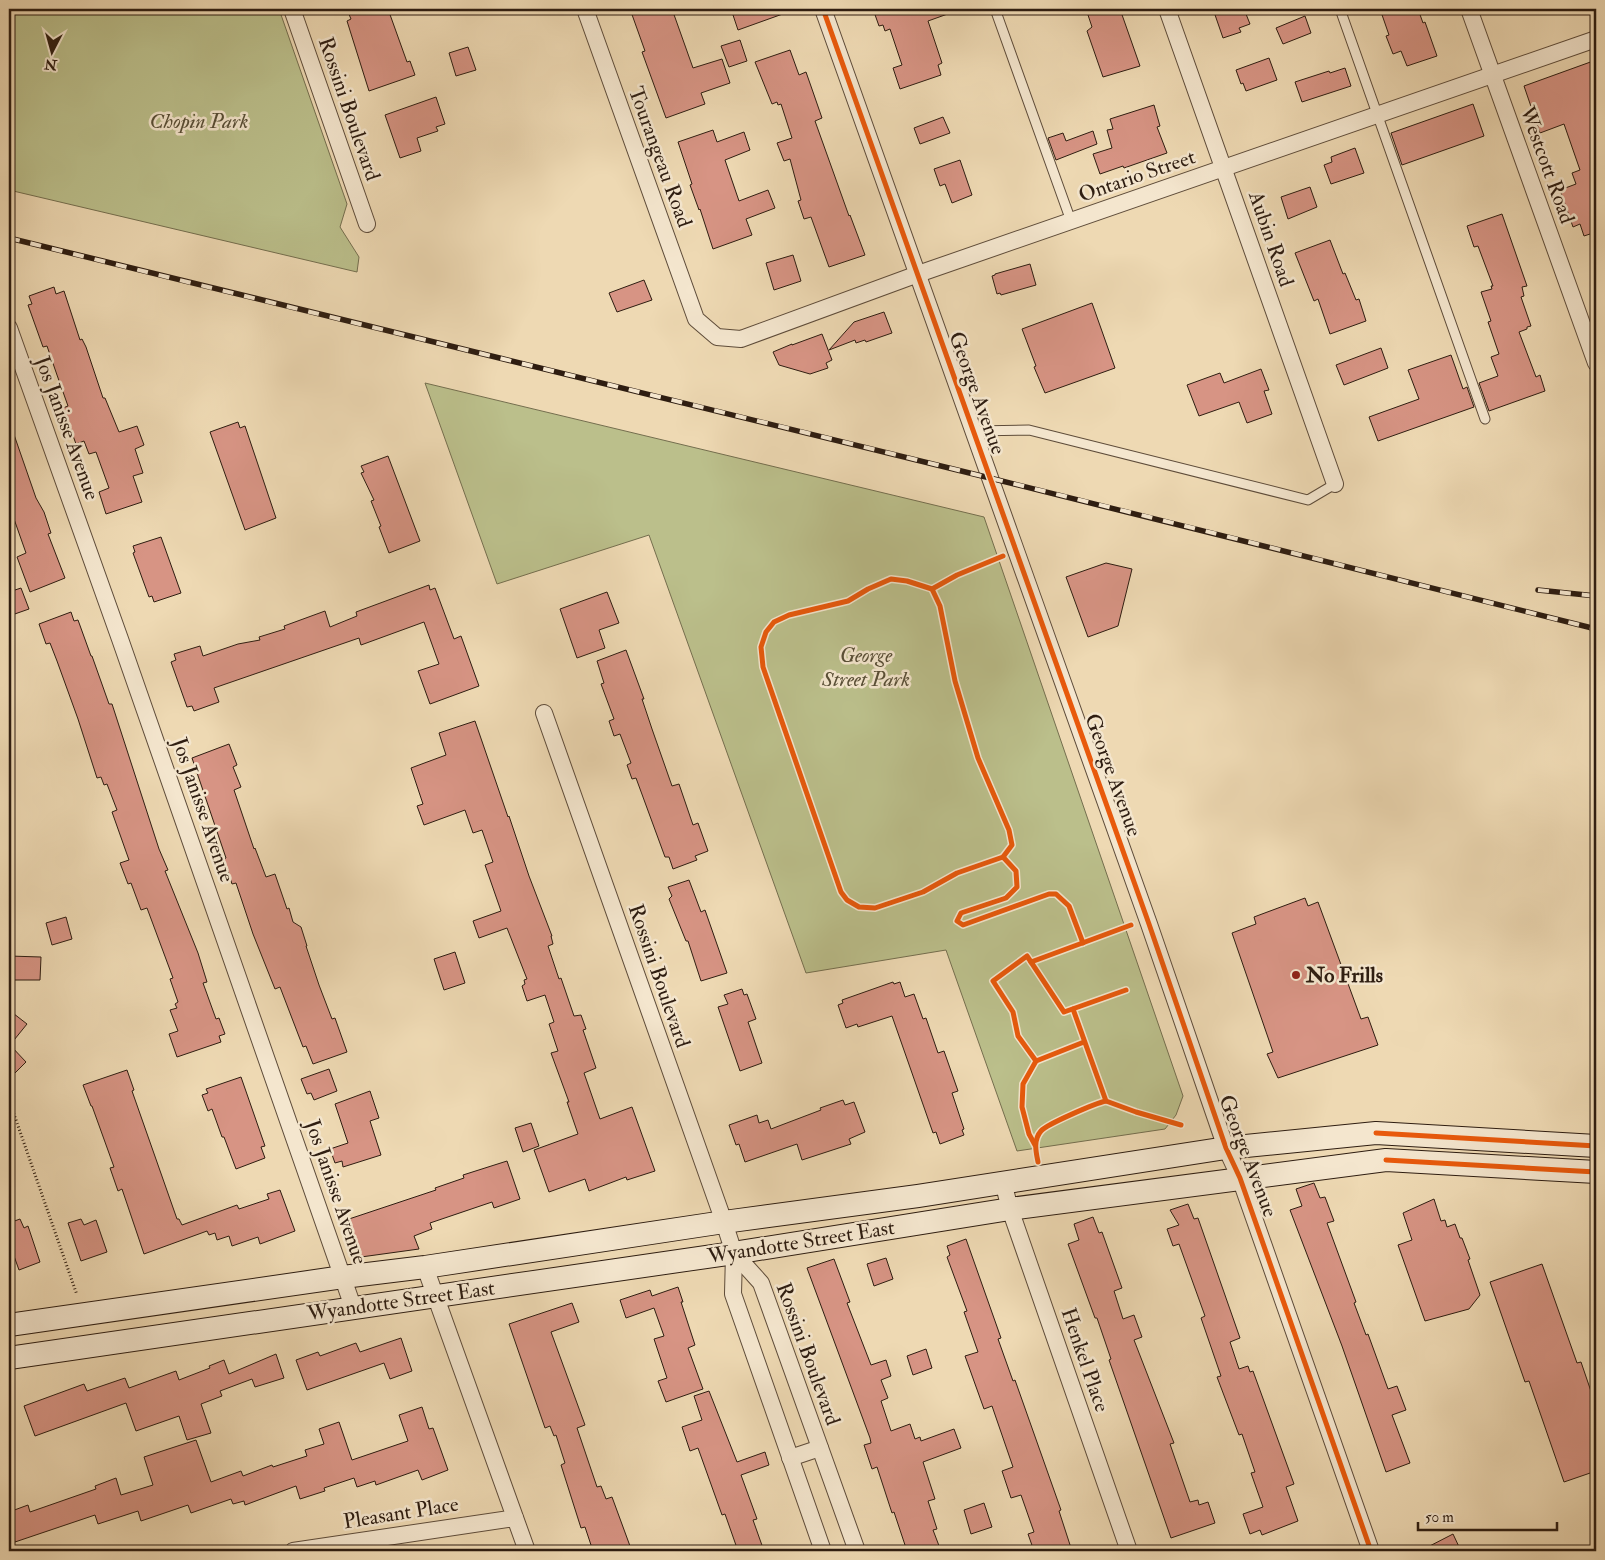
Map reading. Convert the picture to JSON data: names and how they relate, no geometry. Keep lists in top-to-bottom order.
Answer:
{
  "streets": {
    "main road": ["Wyandotte Street East"],
    "street": [
      "Rossini Boulevard",
      "Tourangeau Road",
      "Westcott Road",
      "Ontario Street",
      "Aubin Road",
      "George Avenue",
      "Jos Janisse Avenue",
      "Henkel Place",
      "Pleasant Place"
    ]
  },
  "crossings": [
    ["Rossini Boulevard", "Wyandotte Street East"],
    ["Tourangeau Road", "Ontario Street"],
    ["Westcott Road", "Ontario Street"],
    ["Ontario Street", "Aubin Road"],
    ["Ontario Street", "George Avenue"],
    ["George Avenue", "Wyandotte Street East"],
    ["Jos Janisse Avenue", "Wyandotte Street East"],
    ["Wyandotte Street East", "Henkel Place"]
  ],
  "parks": ["Chopin Park", "George Street Park"],
  "places": ["No Frills"],
  "scale_bar": "50 m",
  "north": "bottom"
}
